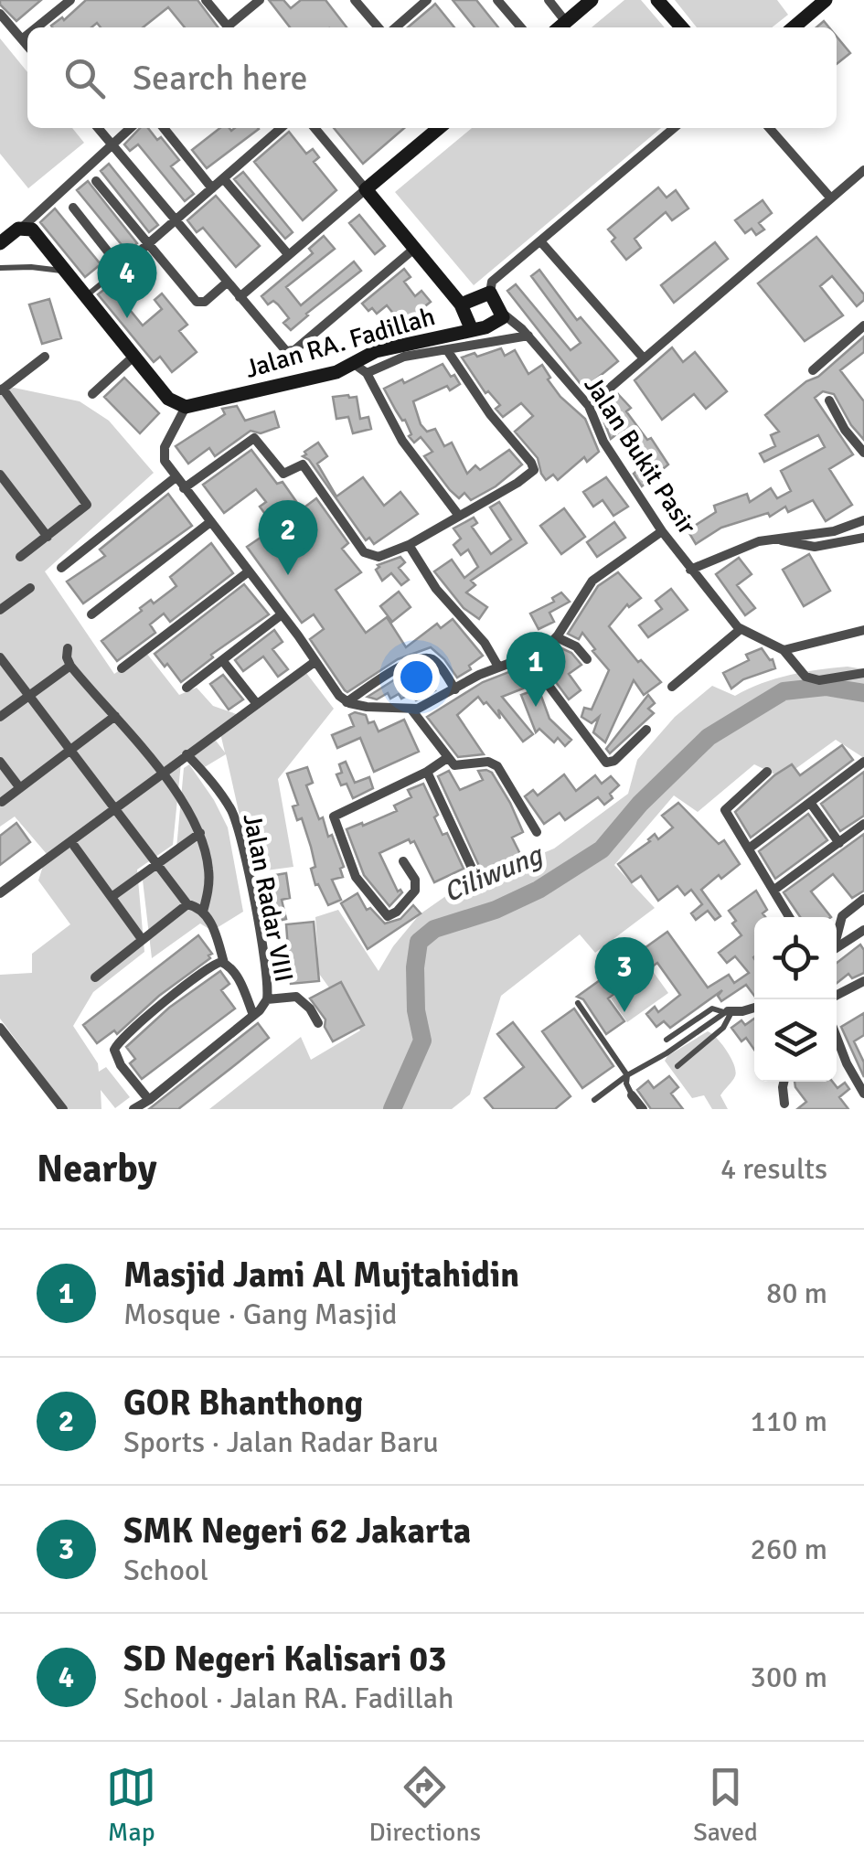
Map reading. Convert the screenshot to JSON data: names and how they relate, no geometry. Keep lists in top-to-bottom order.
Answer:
{
  "streets": {
    "main road": ["Jalan RA. Fadillah"],
    "street": ["Jalan Bukit Pasir", "Jalan Radar VIII"]
  },
  "crossings": [
    ["Jalan RA. Fadillah", "Jalan Bukit Pasir"]
  ],
  "water": ["Ciliwung"],
  "page": {
    "search": "Search here",
    "pins": [
      "4",
      "2",
      "1",
      "3"
    ],
    "heading": ["Nearby", "4 results"],
    "list": [
      {
        "mark": "1",
        "name": "Masjid Jami Al Mujtahidin",
        "note": "Mosque · Gang Masjid",
        "value": "80 m"
      },
      {
        "mark": "2",
        "name": "GOR Bhanthong",
        "note": "Sports · Jalan Radar Baru",
        "value": "110 m"
      },
      {
        "mark": "3",
        "name": "SMK Negeri 62 Jakarta",
        "note": "School",
        "value": "260 m"
      },
      {
        "mark": "4",
        "name": "SD Negeri Kalisari 03",
        "note": "School · Jalan RA. Fadillah",
        "value": "300 m"
      }
    ],
    "nav": ["Map", "Directions", "Saved"]
  }
}
